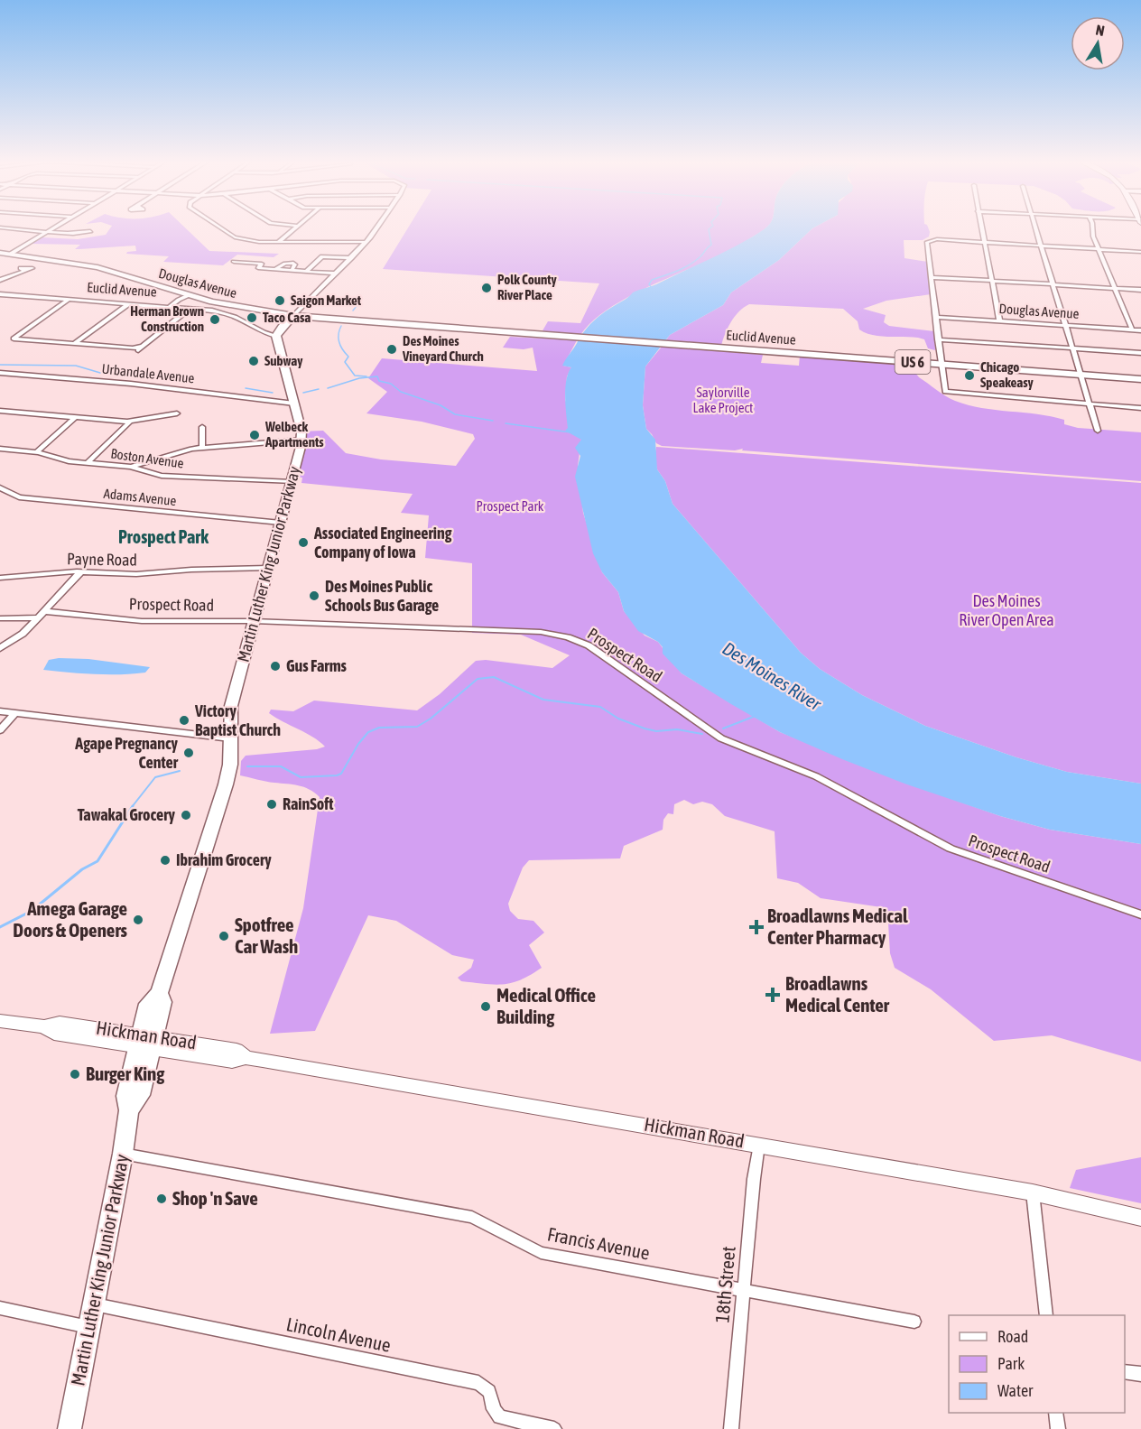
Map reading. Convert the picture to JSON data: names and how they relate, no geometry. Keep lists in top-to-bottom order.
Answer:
{
  "streets": {
    "main road": [
      "Douglas Avenue",
      "Euclid Avenue",
      "US 6",
      "Martin Luther King Junior Parkway",
      "Hickman Road"
    ],
    "street": [
      "Urbandale Avenue",
      "Boston Avenue",
      "Adams Avenue",
      "Payne Road",
      "Prospect Road",
      "Francis Avenue",
      "18th Street",
      "Lincoln Avenue"
    ]
  },
  "crossings": [
    ["Douglas Avenue", "Euclid Avenue"],
    ["Euclid Avenue", "Martin Luther King Junior Parkway"],
    ["Urbandale Avenue", "Martin Luther King Junior Parkway"],
    ["Boston Avenue", "Martin Luther King Junior Parkway"],
    ["Adams Avenue", "Martin Luther King Junior Parkway"],
    ["Payne Road", "Martin Luther King Junior Parkway"],
    ["Martin Luther King Junior Parkway", "Prospect Road"],
    ["Martin Luther King Junior Parkway", "Hickman Road"],
    ["Martin Luther King Junior Parkway", "Francis Avenue"],
    ["Martin Luther King Junior Parkway", "Lincoln Avenue"],
    ["Hickman Road", "18th Street"],
    ["Francis Avenue", "18th Street"]
  ],
  "districts": ["Prospect Park"],
  "water": ["Des Moines River"],
  "parks": ["Saylorville Lake Project", "Prospect Park", "Des Moines River Open Area"],
  "places": {
    "other": [
      "Polk County River Place",
      "Saigon Market",
      "Taco Casa",
      "Herman Brown Construction",
      "Des Moines Vineyard Church",
      "Subway",
      "Chicago Speakeasy",
      "Welbeck Apartments",
      "Associated Engineering Company of Iowa",
      "Des Moines Public Schools Bus Garage",
      "Gus Farms",
      "Victory Baptist Church",
      "Agape Pregnancy Center",
      "RainSoft",
      "Tawakal Grocery",
      "Ibrahim Grocery",
      "Amega Garage Doors & Openers",
      "Spotfree Car Wash",
      "Medical Office Building",
      "Burger King",
      "Shop 'n Save"
    ],
    "health": ["Broadlawns Medical Center Pharmacy", "Broadlawns Medical Center"]
  },
  "legend": ["Road", "Park", "Water"],
  "north": "top"
}
